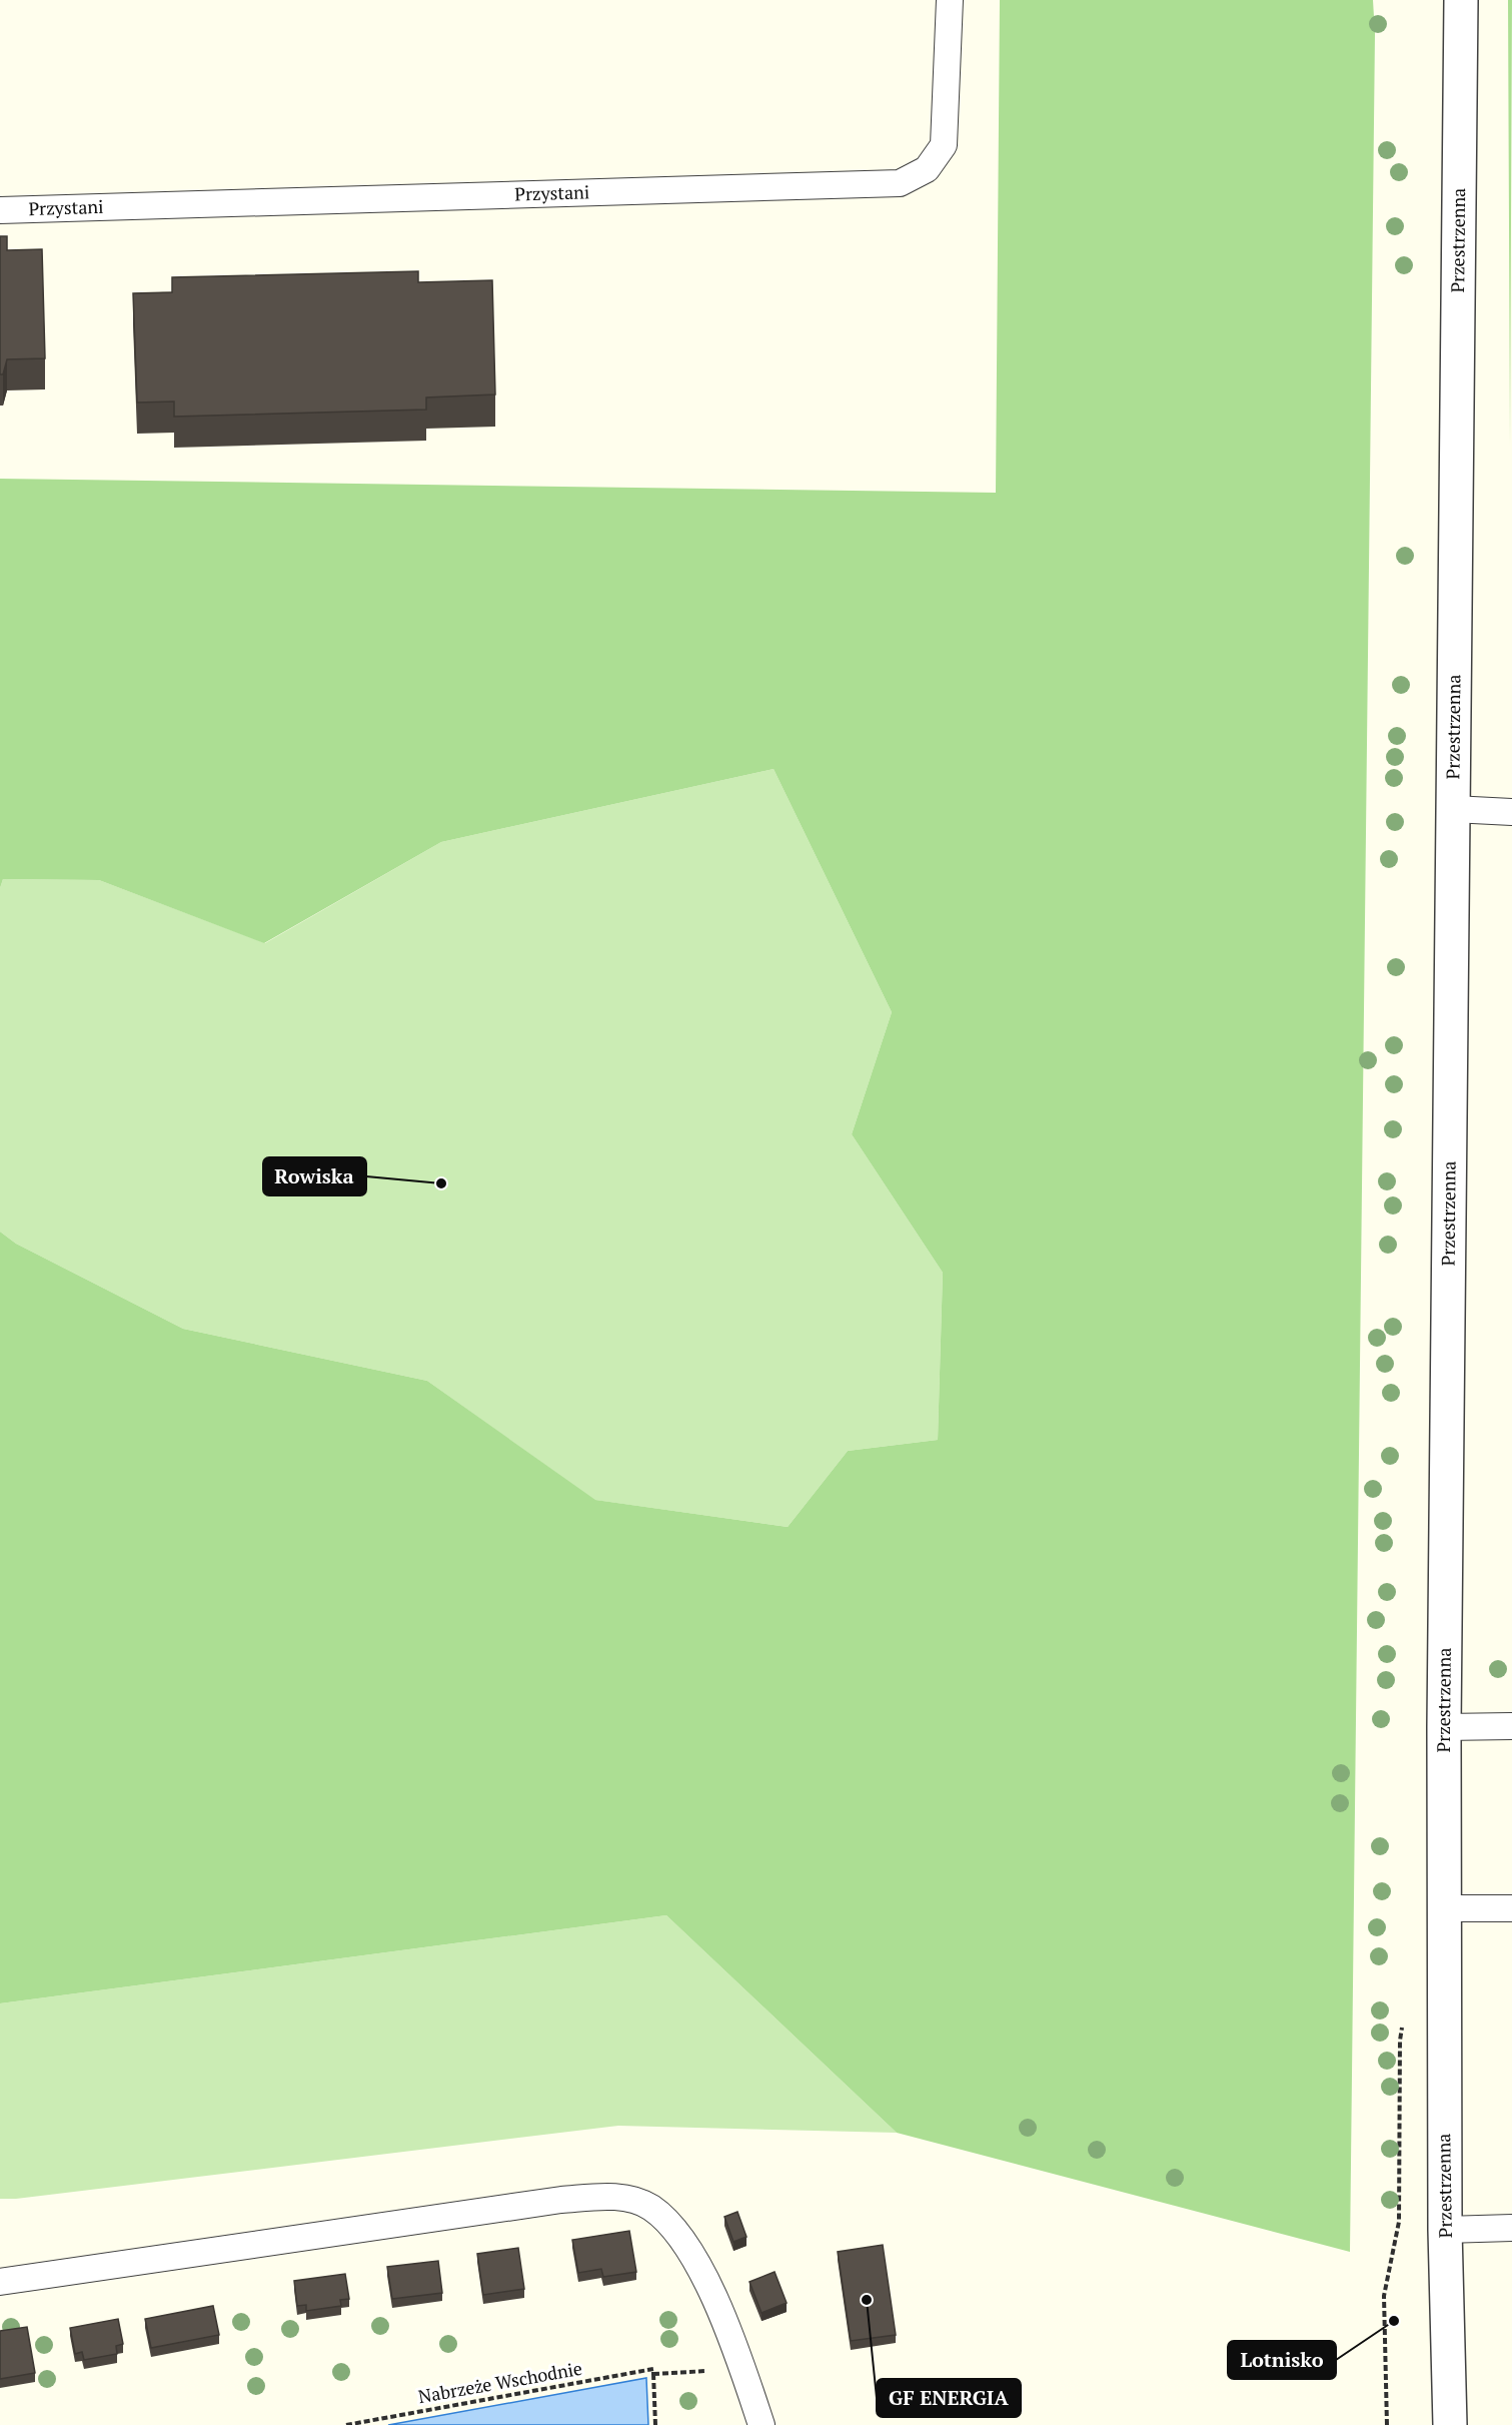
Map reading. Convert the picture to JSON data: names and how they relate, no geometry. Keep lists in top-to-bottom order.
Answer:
{
  "streets": {
    "street": ["Przestrzenna"],
    "lane": ["Przystani"],
    "path": ["Nabrzeże Wschodnie"]
  },
  "places": ["Rowiska", "GF ENERGIA", "Lotnisko"]
}
